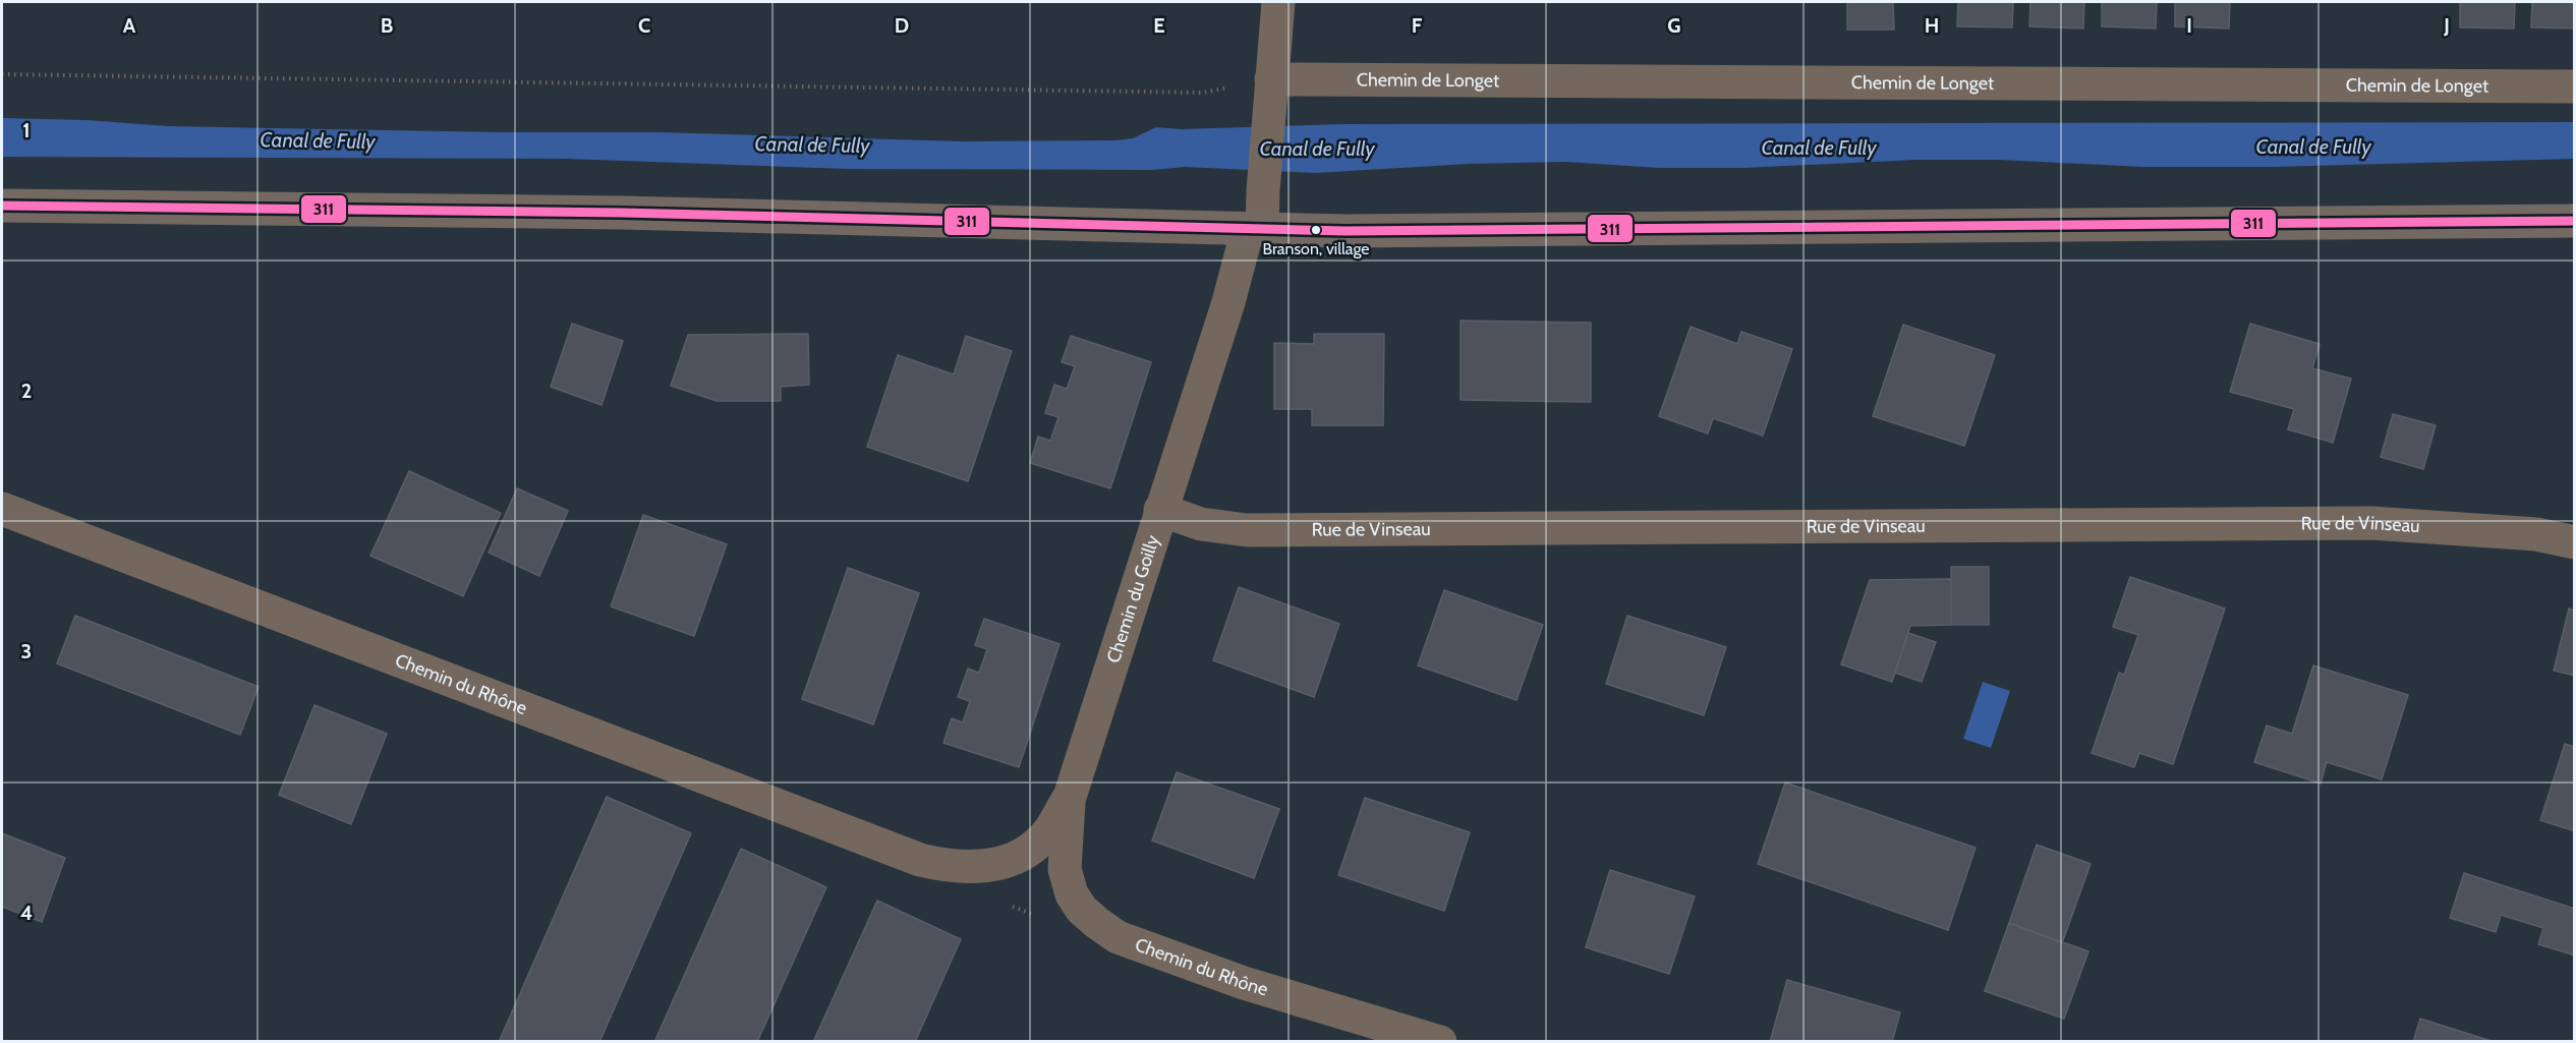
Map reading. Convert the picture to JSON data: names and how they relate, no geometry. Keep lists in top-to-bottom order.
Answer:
{
  "streets": {
    "street": [
      "Chemin de Longet",
      "Rue de Vinseau",
      "Chemin du Goilly",
      "Chemin du Rhône"
    ]
  },
  "crossings": [
    ["Chemin de Longet", "Chemin du Goilly"],
    ["Rue de Vinseau", "Chemin du Goilly"],
    ["Chemin du Goilly", "Chemin du Rhône"]
  ],
  "water": ["Canal de Fully"],
  "places": ["Branson, village"],
  "lines": ["transit line 311"],
  "grid": {
    "columns": [
      "A",
      "B",
      "C",
      "D",
      "E",
      "F",
      "G",
      "H",
      "I",
      "J"
    ],
    "rows": [
      "1",
      "2",
      "3",
      "4"
    ]
  }
}
